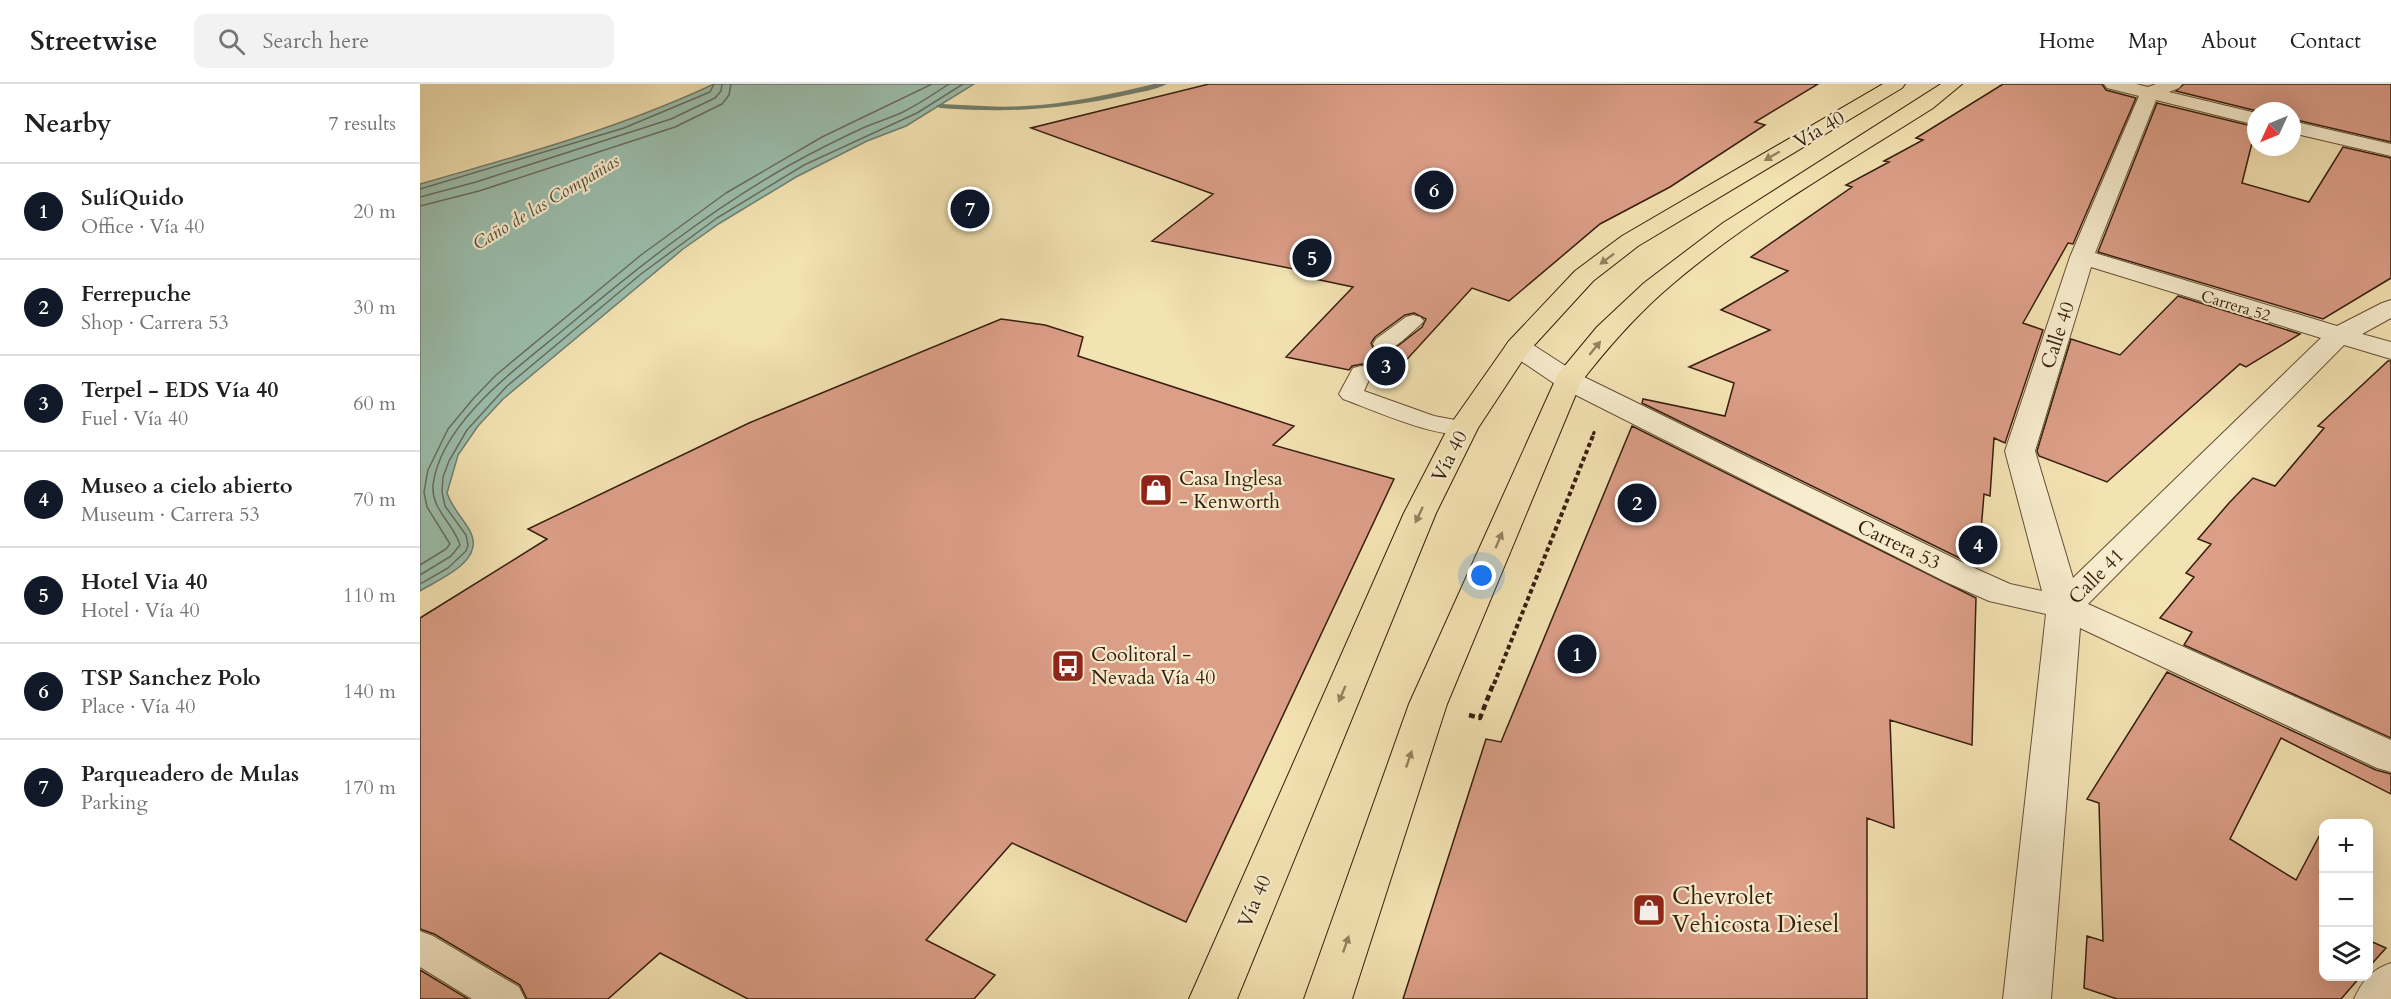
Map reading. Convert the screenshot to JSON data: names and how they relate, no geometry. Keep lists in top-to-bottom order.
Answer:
{
  "streets": {
    "highway": ["Vía 40"],
    "street": [
      "Carrera 52",
      "Calle 40",
      "Carrera 53",
      "Calle 41"
    ]
  },
  "crossings": [
    ["Vía 40", "Carrera 53"],
    ["Carrera 52", "Calle 40"],
    ["Carrera 52", "Calle 41"],
    ["Calle 40", "Carrera 53"],
    ["Calle 40", "Calle 41"],
    ["Carrera 53", "Calle 41"]
  ],
  "water": ["Caño de las Compañias"],
  "places": {
    "shop": ["Casa Inglesa - Kenworth", "Chevrolet Vehicosta Diesel"],
    "bus stop": ["Coolitoral - Nevada Vía 40"]
  },
  "north": "bottom left",
  "page": {
    "header": "Streetwise",
    "search": "Search here",
    "nav": [
      "Home",
      "Map",
      "About",
      "Contact"
    ],
    "heading": ["Nearby", "7 results"],
    "list": [
      {
        "mark": "1",
        "name": "SulíQuido",
        "note": "Office · Vía 40",
        "value": "20 m"
      },
      {
        "mark": "2",
        "name": "Ferrepuche",
        "note": "Shop · Carrera 53",
        "value": "30 m"
      },
      {
        "mark": "3",
        "name": "Terpel - EDS Vía 40",
        "note": "Fuel · Vía 40",
        "value": "60 m"
      },
      {
        "mark": "4",
        "name": "Museo a cielo abierto",
        "note": "Museum · Carrera 53",
        "value": "70 m"
      },
      {
        "mark": "5",
        "name": "Hotel Via 40",
        "note": "Hotel · Vía 40",
        "value": "110 m"
      },
      {
        "mark": "6",
        "name": "TSP Sanchez Polo",
        "note": "Place · Vía 40",
        "value": "140 m"
      },
      {
        "mark": "7",
        "name": "Parqueadero de Mulas",
        "note": "Parking",
        "value": "170 m"
      }
    ],
    "pins": [
      "6",
      "7",
      "5",
      "3",
      "2",
      "4",
      "1"
    ],
    "map_buttons": ["+", "−"]
  }
}
